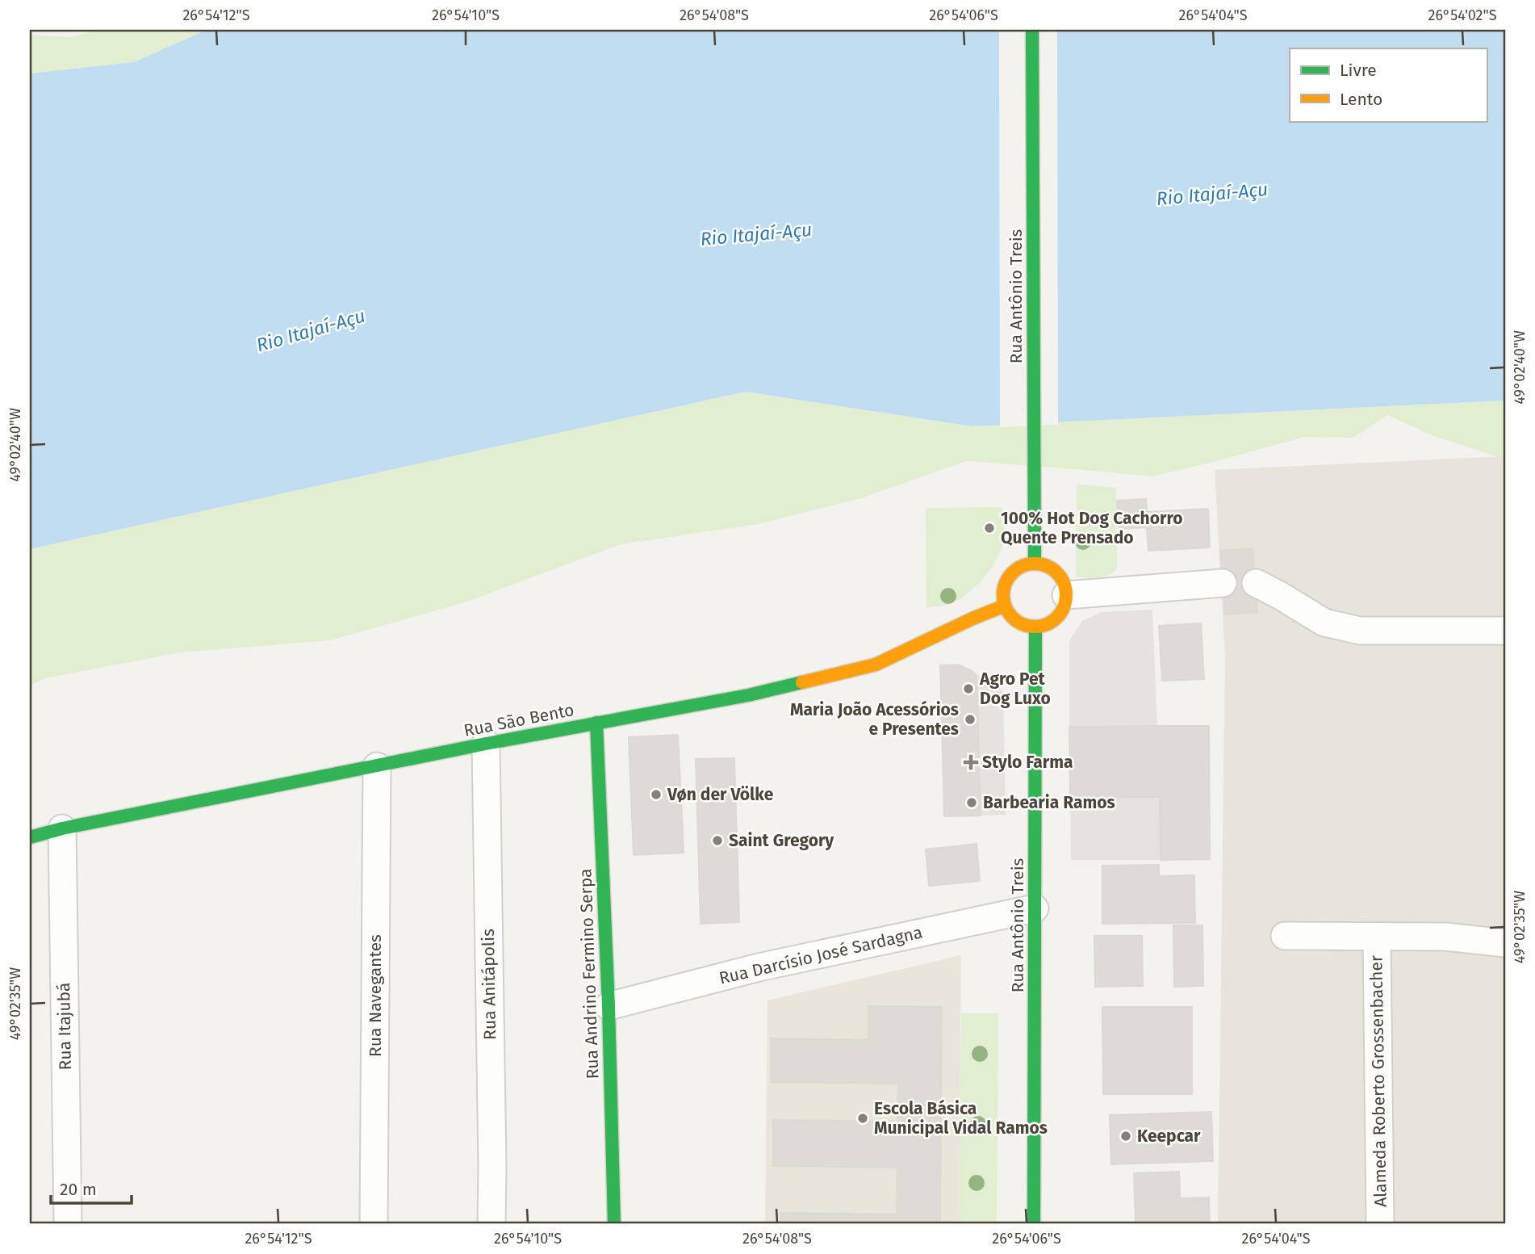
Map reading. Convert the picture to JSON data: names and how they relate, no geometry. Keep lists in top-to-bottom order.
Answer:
{
  "streets": {
    "street": [
      "Rua Antônio Treis",
      "Rua São Bento",
      "Rua Darcísio José Sardagna",
      "Rua Andrino Fermino Serpa",
      "Rua Anitápolis",
      "Rua Navegantes",
      "Rua Itajubá",
      "Alameda Roberto Grossenbacher"
    ]
  },
  "crossings": [
    ["Rua Antônio Treis", "Rua São Bento"],
    ["Rua Antônio Treis", "Rua Darcísio José Sardagna"],
    ["Rua São Bento", "Rua Andrino Fermino Serpa"],
    ["Rua São Bento", "Rua Anitápolis"],
    ["Rua São Bento", "Rua Navegantes"],
    ["Rua São Bento", "Rua Itajubá"],
    ["Rua Darcísio José Sardagna", "Rua Andrino Fermino Serpa"]
  ],
  "water": ["Rio Itajaí-Açu"],
  "places": {
    "other": [
      "100% Hot Dog Cachorro Quente Prensado",
      "Agro Pet Dog Luxo",
      "Maria João Acessórios e Presentes",
      "Vøn der Völke",
      "Barbearia Ramos",
      "Saint Gregory",
      "Escola Básica Municipal Vidal Ramos",
      "Keepcar"
    ],
    "health": ["Stylo Farma"]
  },
  "legend": ["Livre", "Lento"],
  "scale_bar": "20 m",
  "coordinates": [
    "26°54'12\"S",
    "26°54'10\"S",
    "26°54'08\"S",
    "26°54'06\"S",
    "26°54'04\"S",
    "26°54'02\"S",
    "49°02'40\"W",
    "49°02'35\"W"
  ]
}
